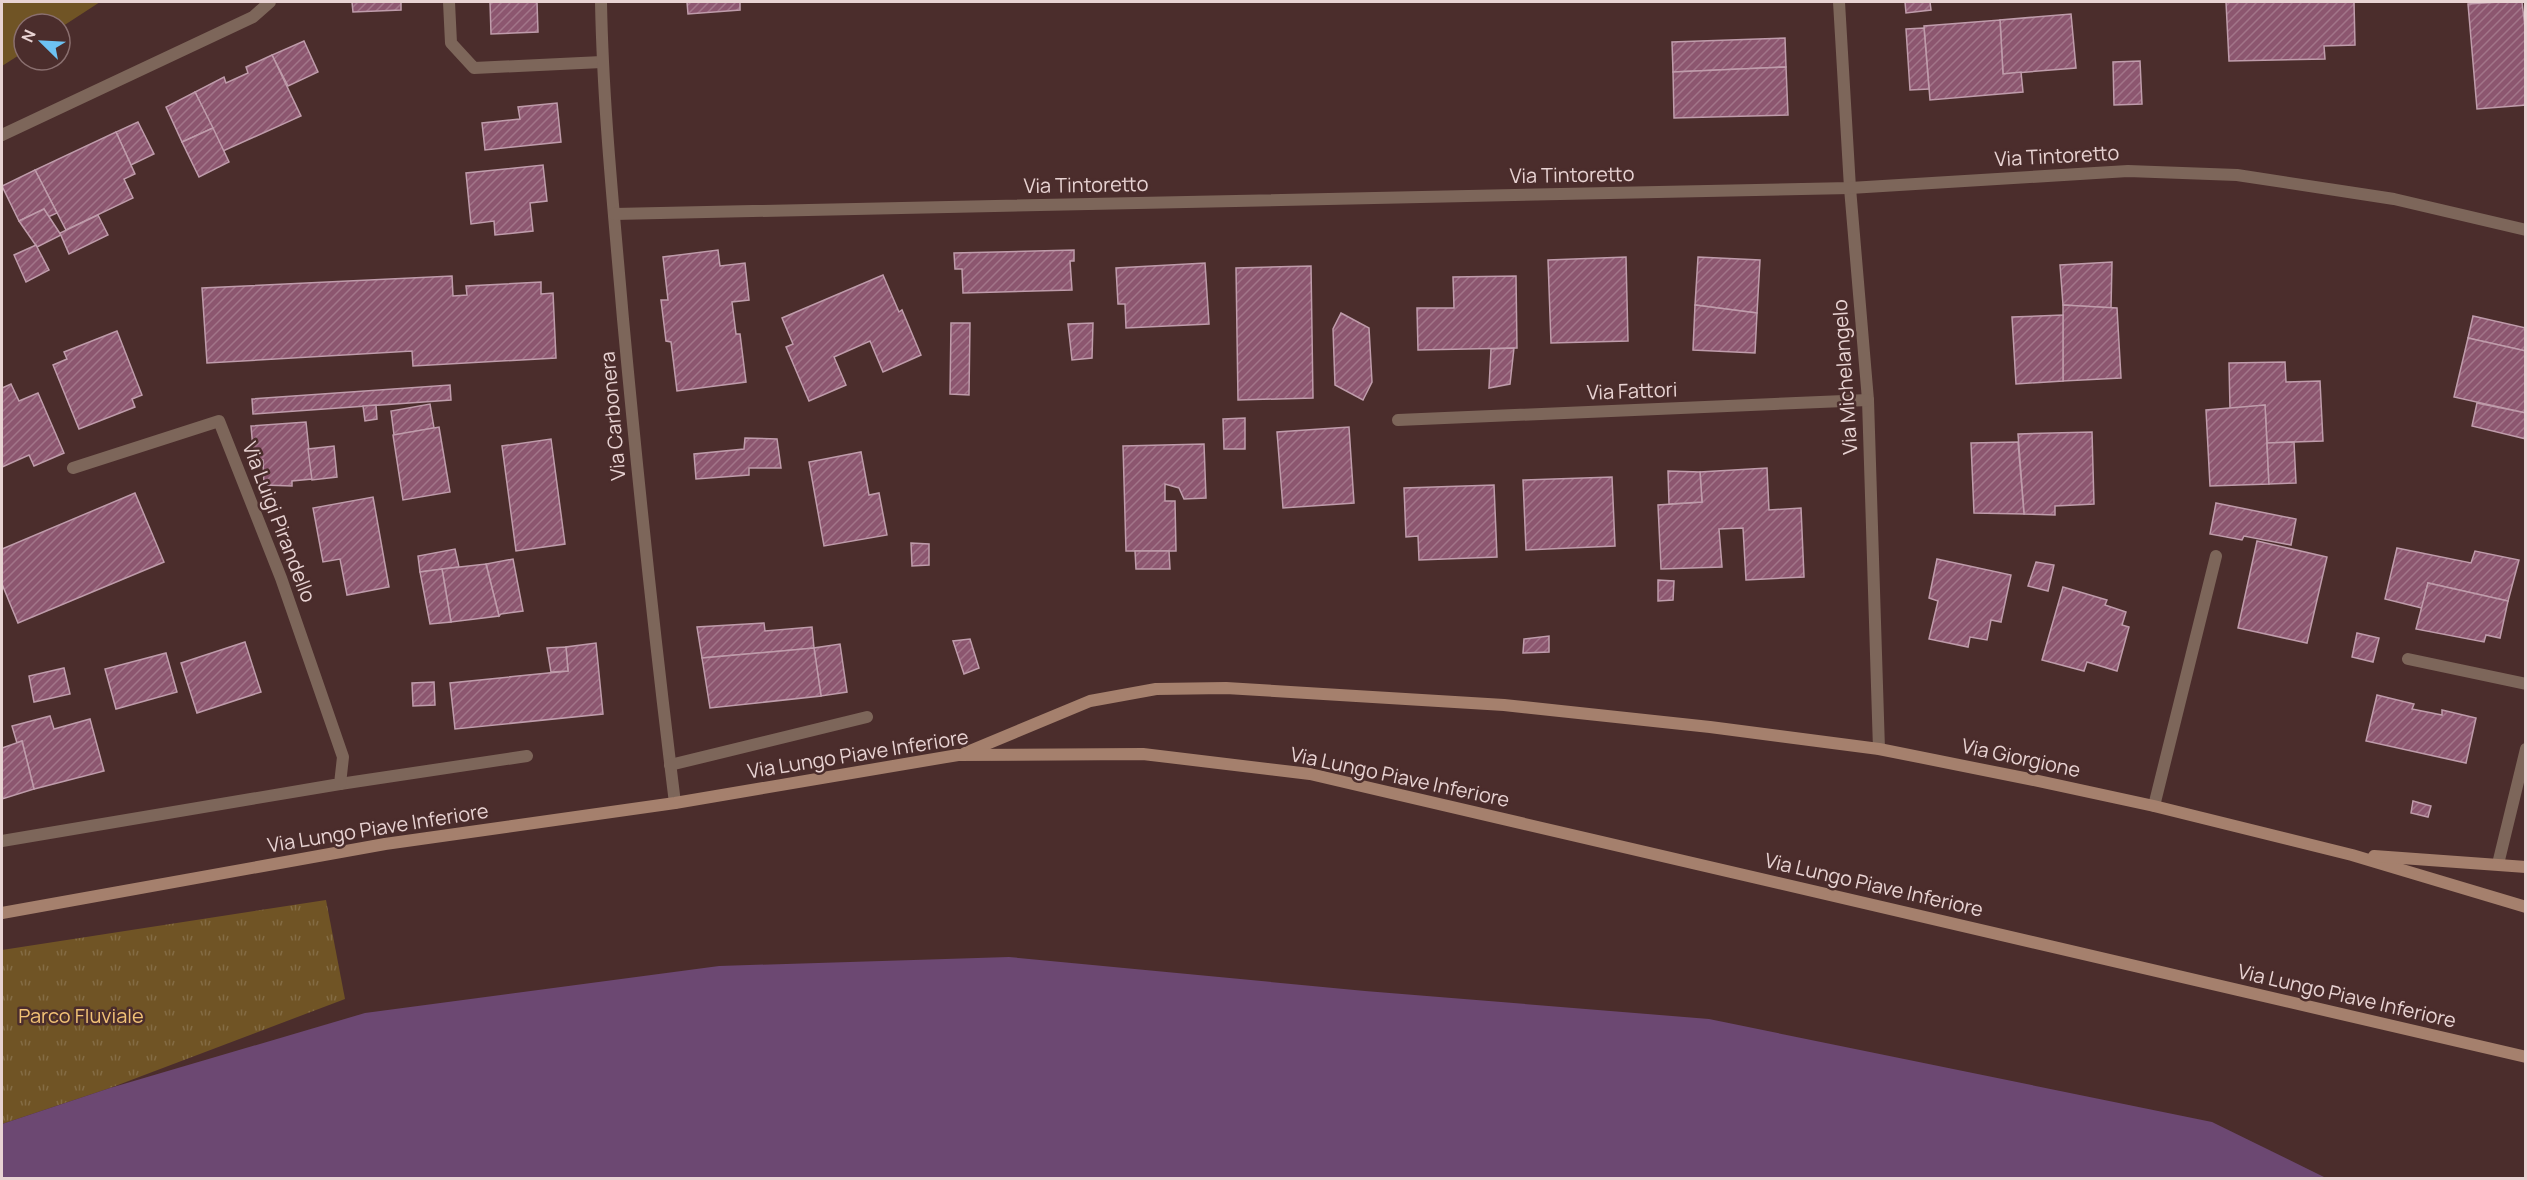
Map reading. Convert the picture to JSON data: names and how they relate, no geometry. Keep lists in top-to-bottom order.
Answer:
{
  "streets": {
    "main road": ["Via Lungo Piave Inferiore", "Via Giorgione"],
    "street": [
      "Via Tintoretto",
      "Via Michelangelo",
      "Via Fattori",
      "Via Carbonera",
      "Via Luigi Pirandello"
    ]
  },
  "crossings": [
    ["Via Tintoretto", "Via Michelangelo"],
    ["Via Tintoretto", "Via Carbonera"],
    ["Via Michelangelo", "Via Fattori"],
    ["Via Michelangelo", "Via Giorgione"],
    ["Via Carbonera", "Via Lungo Piave Inferiore"],
    ["Via Lungo Piave Inferiore", "Via Giorgione"]
  ],
  "parks": ["Parco Fluviale"],
  "north": "top left"
}
